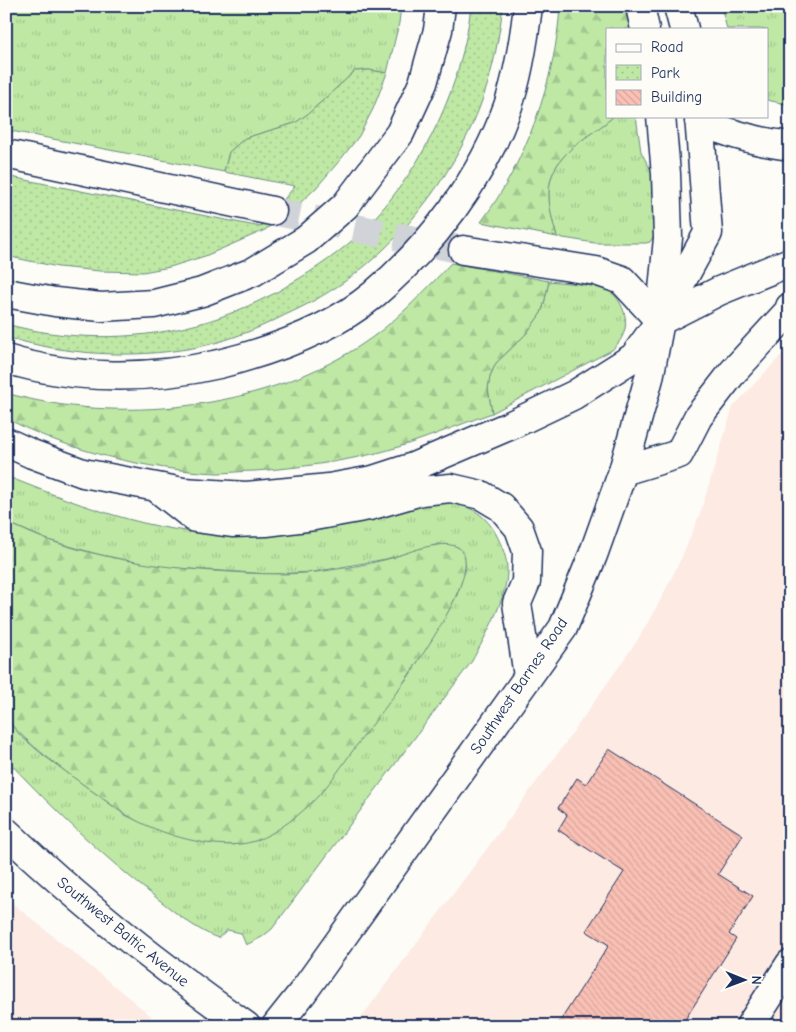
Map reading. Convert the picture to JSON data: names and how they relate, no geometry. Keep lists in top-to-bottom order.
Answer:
{
  "streets": {
    "main road": ["Southwest Barnes Road", "Southwest Baltic Avenue"]
  },
  "legend": ["Road", "Park", "Building"],
  "north": "right"
}
